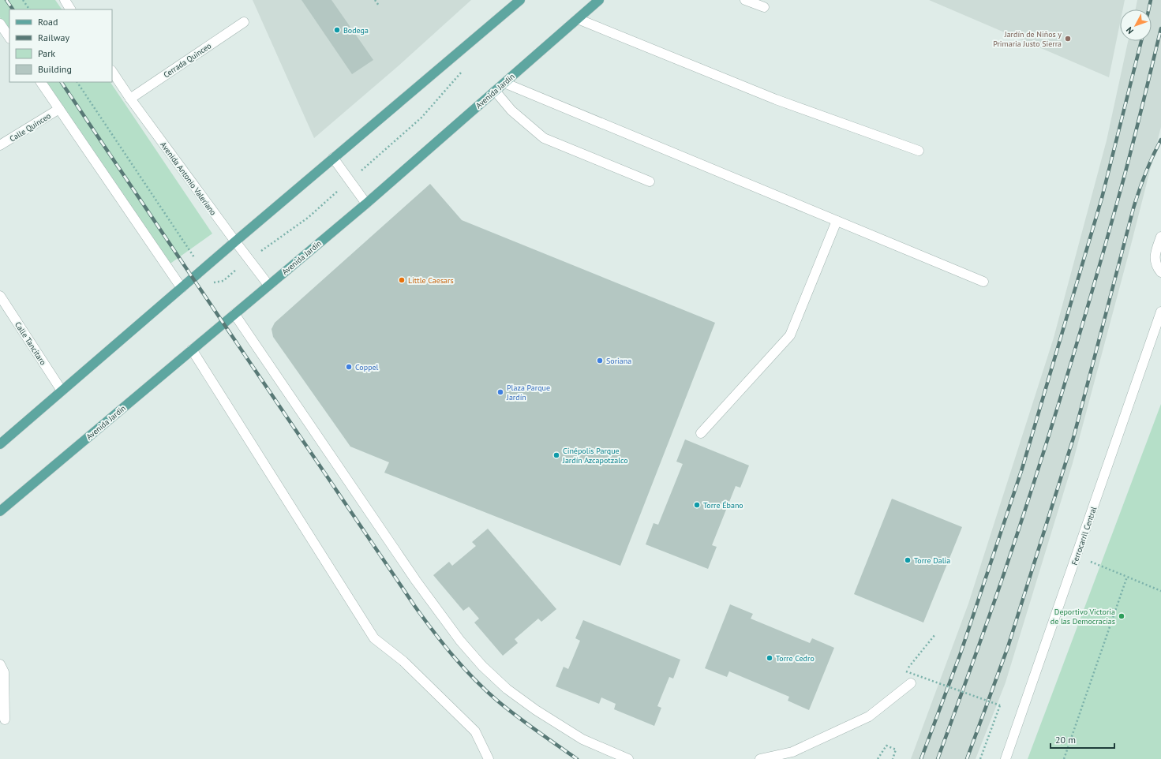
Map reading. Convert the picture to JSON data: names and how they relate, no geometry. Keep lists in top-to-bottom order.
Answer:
{
  "streets": {
    "main road": ["Avenida Jardín"],
    "street": [
      "Cerrada Quinceo",
      "Calle Quinceo",
      "Avenida Antonio Valeriano",
      "Calle Tancítaro",
      "Ferrocarril Central"
    ]
  },
  "crossings": [
    ["Cerrada Quinceo", "Avenida Antonio Valeriano"],
    ["Avenida Jardín", "Avenida Antonio Valeriano"]
  ],
  "places": [
    "Bodega",
    "Jardín de Niños y Primaria Justo Sierra",
    "Little Caesars",
    "Soriana",
    "Coppel",
    "Plaza Parque Jardín",
    "Cinépolis Parque Jardín Azcapotzalco",
    "Torre Ébano",
    "Torre Dalia",
    "Deportivo Victoria de las Democracias",
    "Torre Cedro"
  ],
  "legend": [
    "Road",
    "Railway",
    "Park",
    "Building"
  ],
  "scale_bar": "20 m",
  "north": "bottom left"
}
